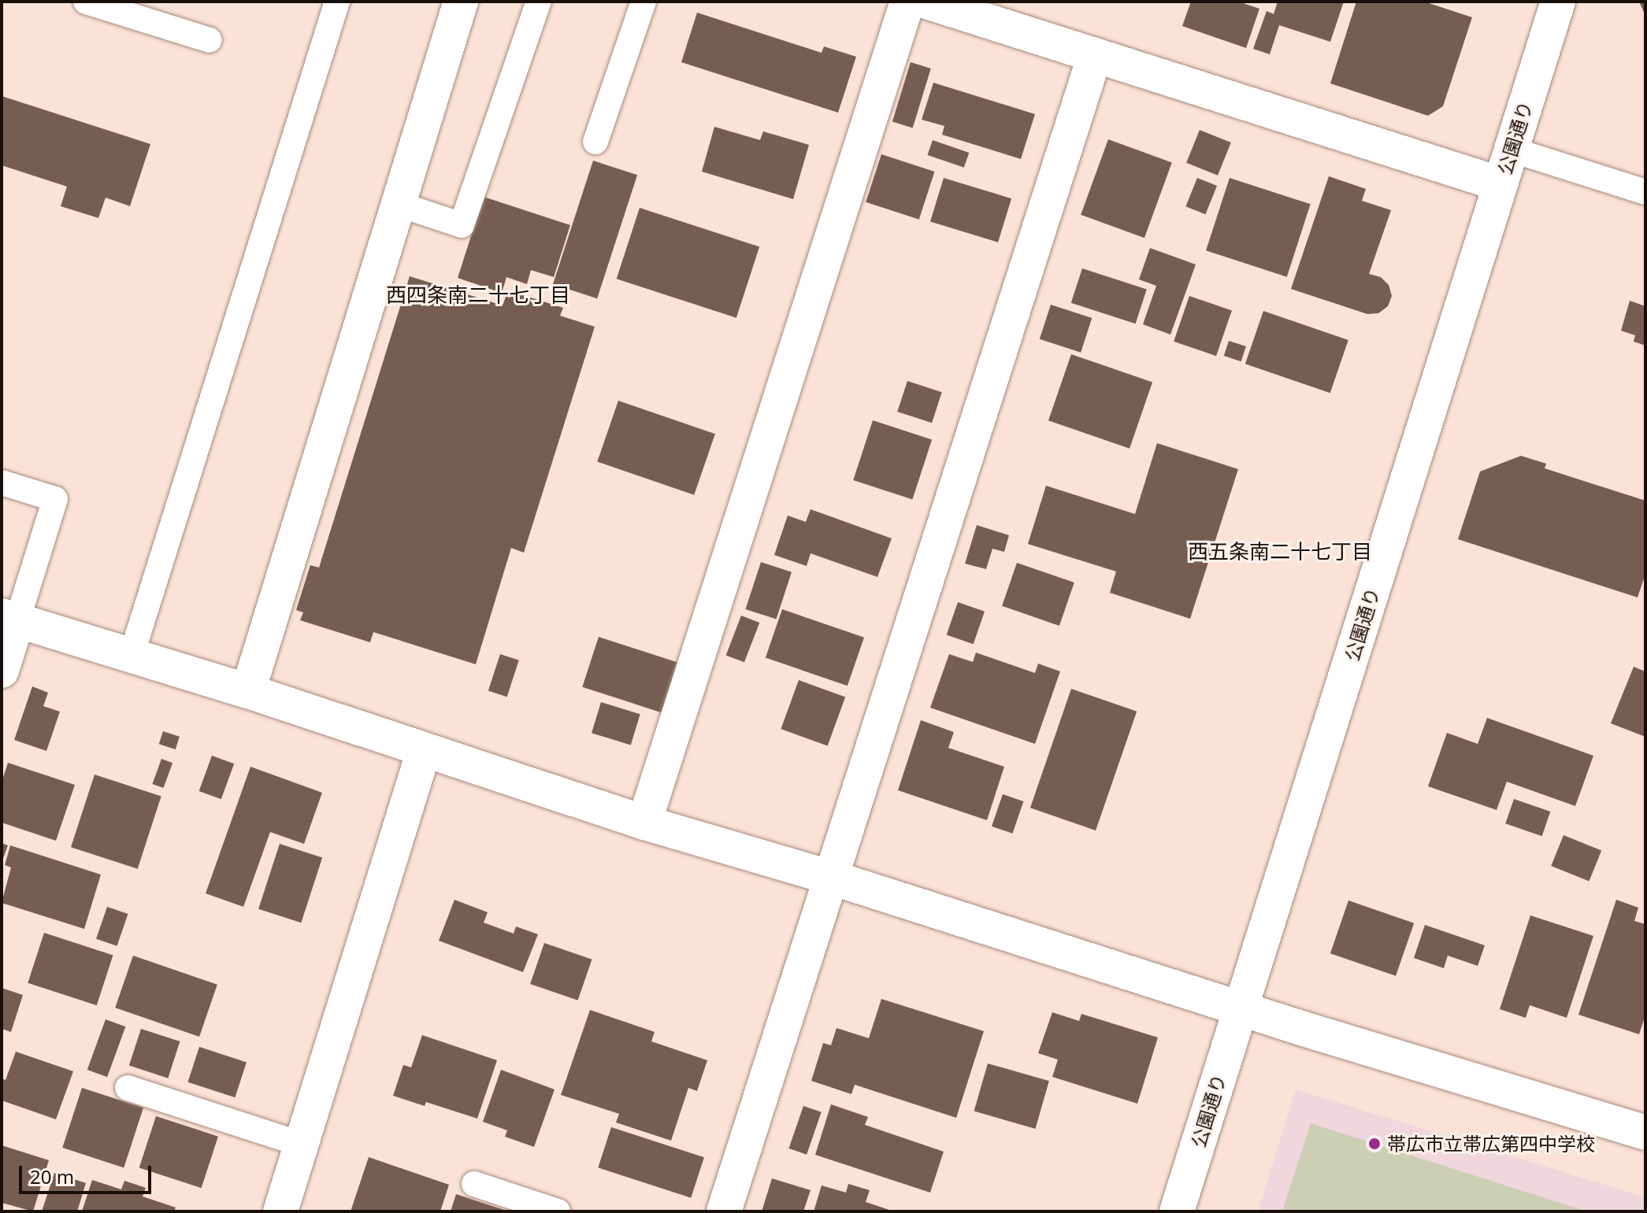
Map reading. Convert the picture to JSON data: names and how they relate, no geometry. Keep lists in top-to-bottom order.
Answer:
{
  "streets": {
    "street": ["公園通り"]
  },
  "districts": ["西四条南二十七丁目", "西五条南二十七丁目"],
  "places": ["帯広市立帯広第四中学校"],
  "scale_bar": "20 m"
}
